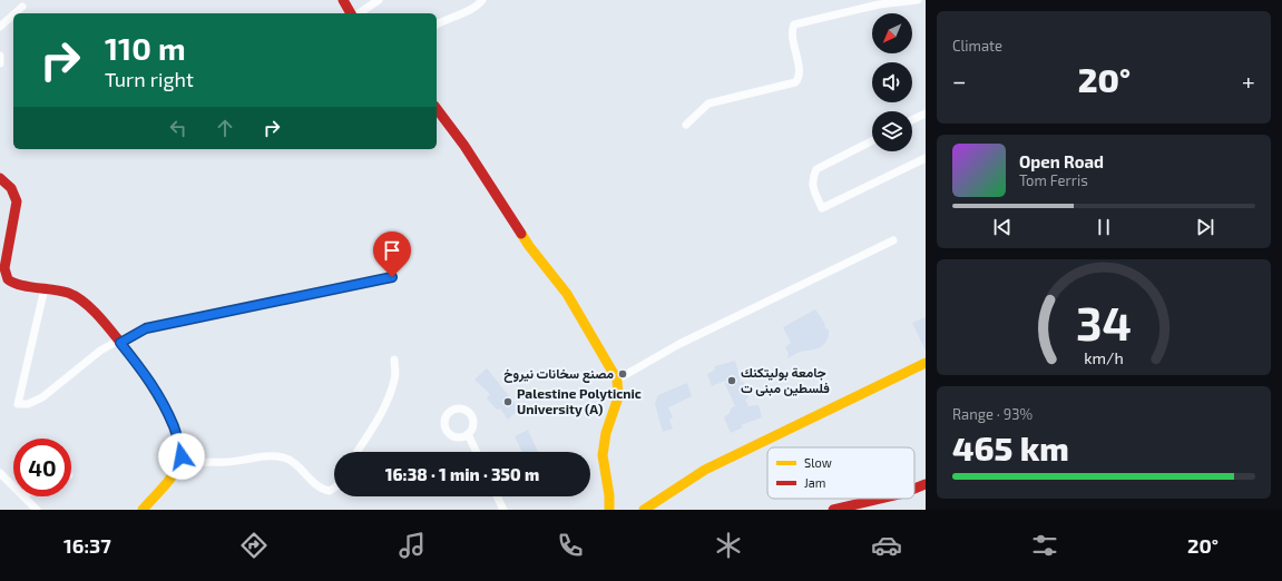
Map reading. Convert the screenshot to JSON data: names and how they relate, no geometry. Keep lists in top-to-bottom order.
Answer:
{
  "places": ["مصنع سخانات نيروخ", "جامعة بوليتكنك فلسطين مبنى ت", "Palestine Polyticnic University (A)"],
  "legend": ["Slow", "Jam"],
  "north": "bottom left",
  "page": {
    "tile": [
      "Climate",
      ["Range · 93%", "465 km"]
    ],
    "turn": ["110 m", "Turn right"],
    "heat": ["−", "20°", "+"],
    "song": ["Open Road", "Tom Ferris"],
    "limit": "40",
    "trip": "16:38 · 1 min · 350 m",
    "tabs": ["16:37", "20°"],
    "gauge": ["34", "km/h"]
  }
}
